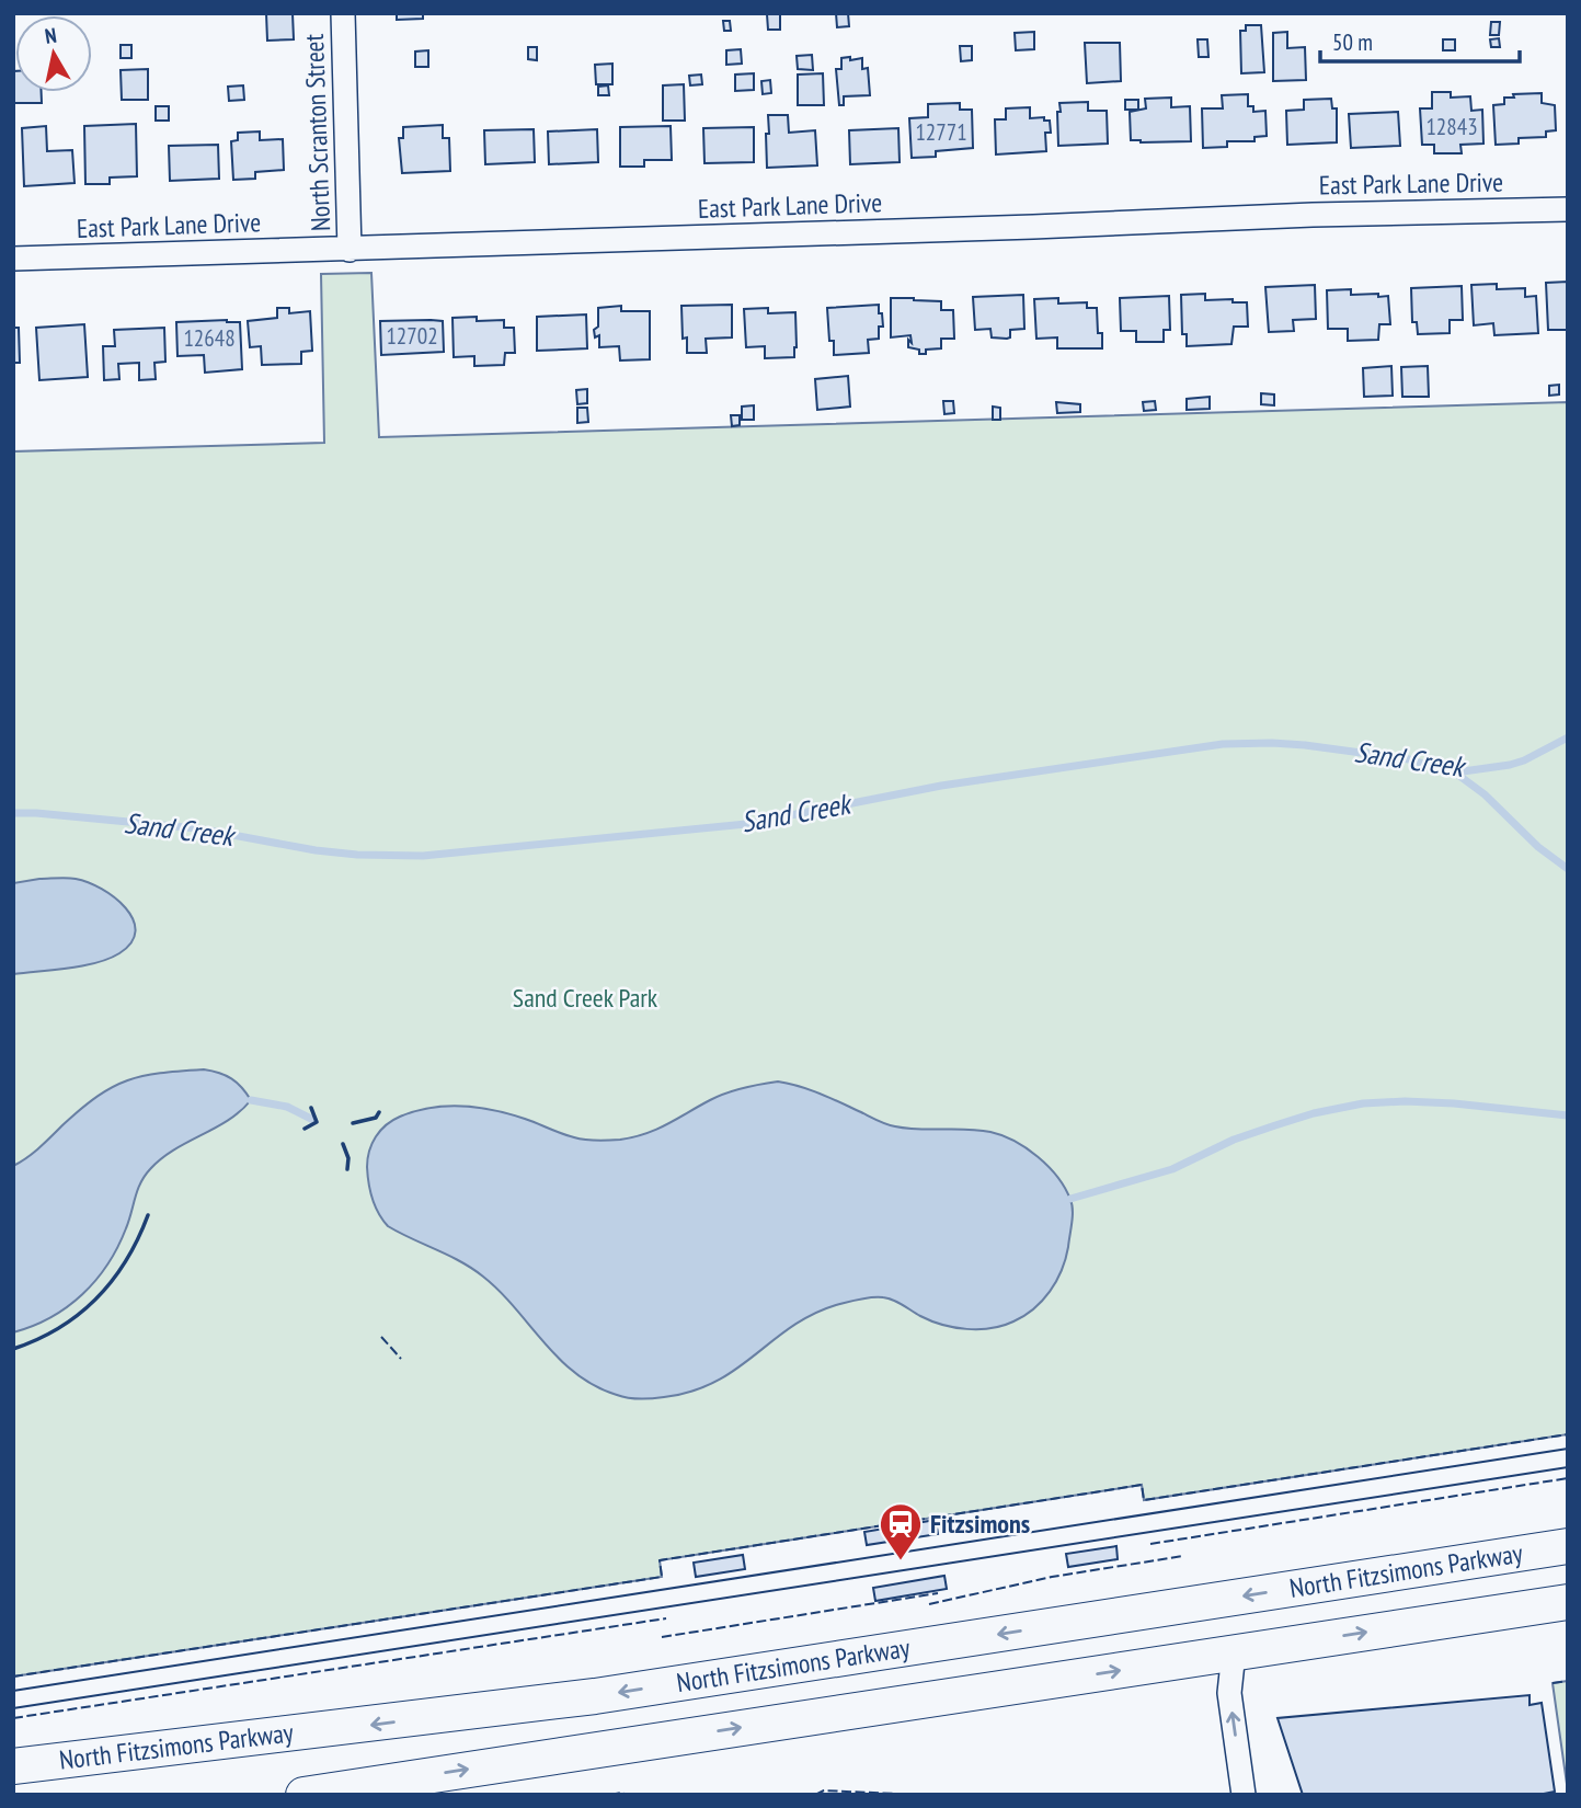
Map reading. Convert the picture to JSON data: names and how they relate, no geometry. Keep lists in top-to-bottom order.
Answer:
{
  "streets": {
    "main road": ["North Fitzsimons Parkway"],
    "street": ["North Scranton Street", "East Park Lane Drive"]
  },
  "crossings": [
    ["North Scranton Street", "East Park Lane Drive"]
  ],
  "water": ["Sand Creek"],
  "parks": ["Sand Creek Park"],
  "places": {
    "station": ["Fitzsimons"]
  },
  "house_numbers": [
    "12843",
    "12771",
    "12702",
    "12648"
  ],
  "scale_bar": "50 m",
  "north": "top"
}
